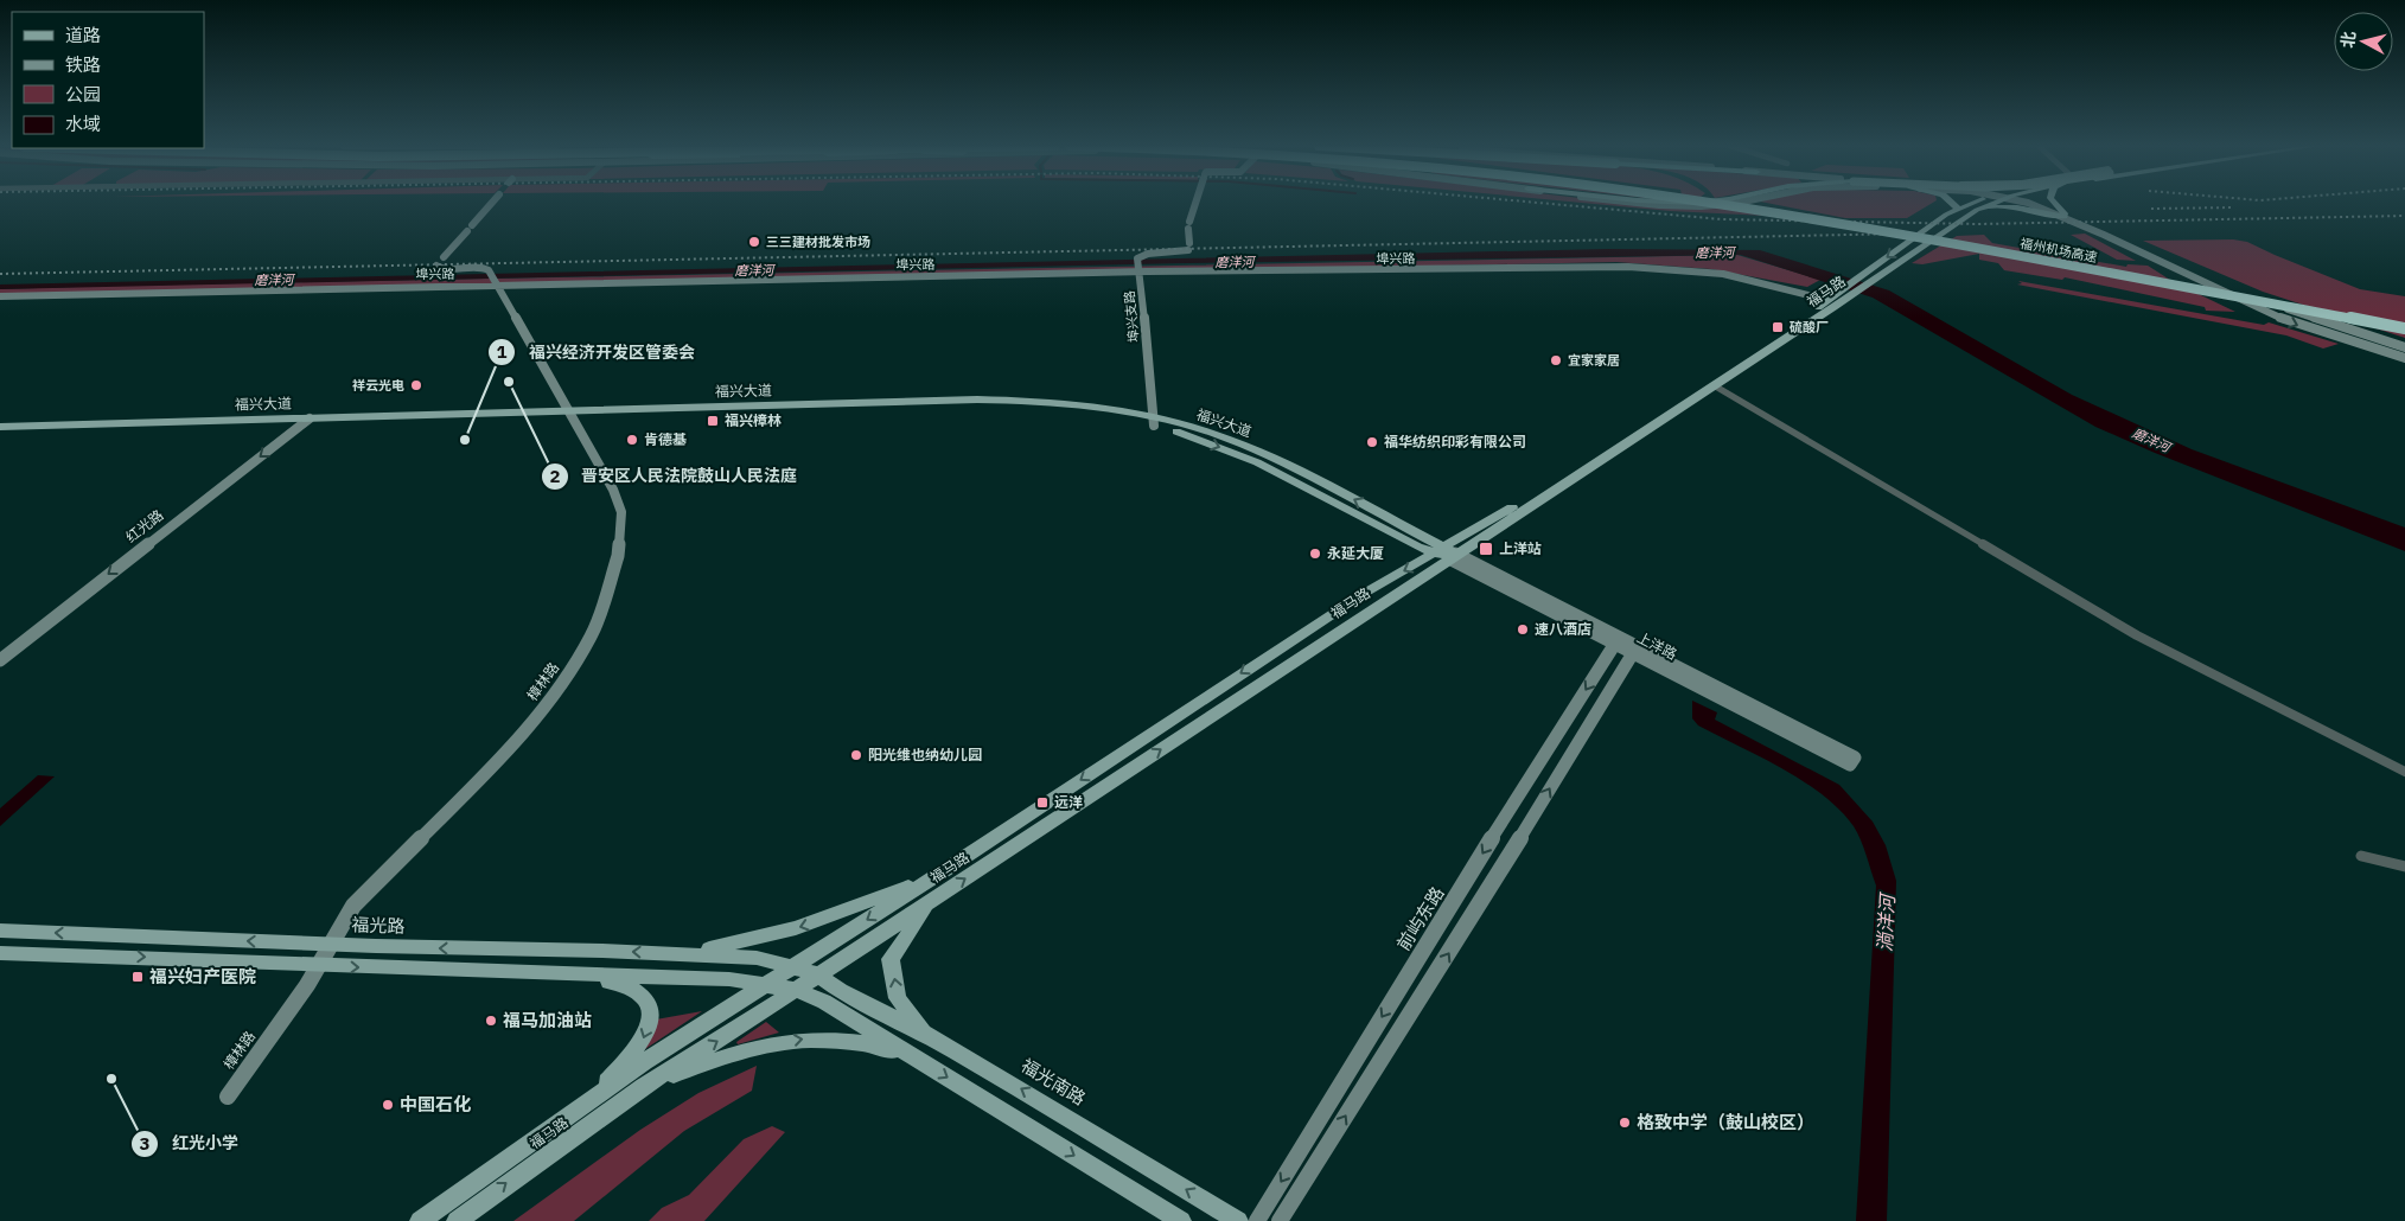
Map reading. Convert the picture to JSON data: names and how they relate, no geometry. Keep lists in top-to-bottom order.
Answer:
{
  "streets": {
    "highway": ["福州机场高速"],
    "main road": [
      "埠兴路",
      "福马路",
      "埠兴支路",
      "福兴大道",
      "红光路",
      "上洋路",
      "樟林路",
      "前屿东路",
      "福光路",
      "福光南路"
    ]
  },
  "crossings": [
    ["埠兴路", "福马路"],
    ["埠兴路", "埠兴支路"],
    ["埠兴路", "樟林路"],
    ["福马路", "福兴大道"],
    ["福马路", "上洋路"],
    ["福马路", "福光路"],
    ["埠兴支路", "福兴大道"],
    ["福兴大道", "红光路"],
    ["福兴大道", "上洋路"],
    ["福兴大道", "樟林路"],
    ["上洋路", "前屿东路"],
    ["樟林路", "福光路"]
  ],
  "one_way": ["红光路"],
  "water": ["磨洋河", "淌洋河"],
  "places": {
    "other": [
      "三三建材批发市场",
      "宜家家居",
      "晋安区人民法院鼓山人民法庭",
      "祥云光电",
      "福兴经济开发区管委会",
      "肯德基",
      "福华纺织印彩有限公司",
      "永延大厦",
      "速八酒店",
      "阳光维也纳幼儿园",
      "福马加油站",
      "红光小学",
      "中国石化",
      "格致中学（鼓山校区）"
    ],
    "transit": [
      "硫酸厂",
      "福兴樟林",
      "上洋站",
      "远洋",
      "福兴妇产医院"
    ]
  },
  "legend": [
    "道路",
    "铁路",
    "公园",
    "水域"
  ],
  "north": "left"
}
